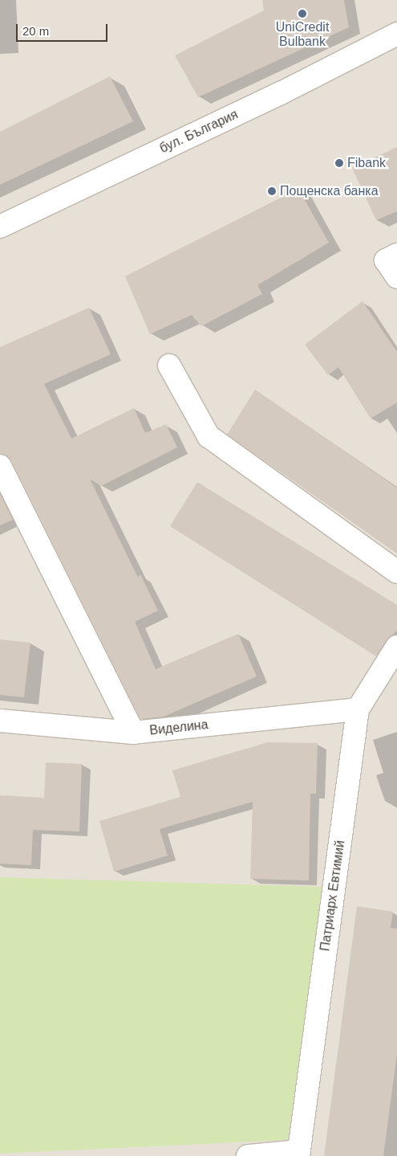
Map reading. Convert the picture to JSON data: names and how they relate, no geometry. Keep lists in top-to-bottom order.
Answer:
{
  "streets": {
    "street": ["бул. България", "Виделина", "Патриарх Евтимий"]
  },
  "crossings": [
    ["Виделина", "Патриарх Евтимий"]
  ],
  "places": ["UniCredit Bulbank", "Fibank", "Пощенска банка"],
  "scale_bar": "20 m"
}
